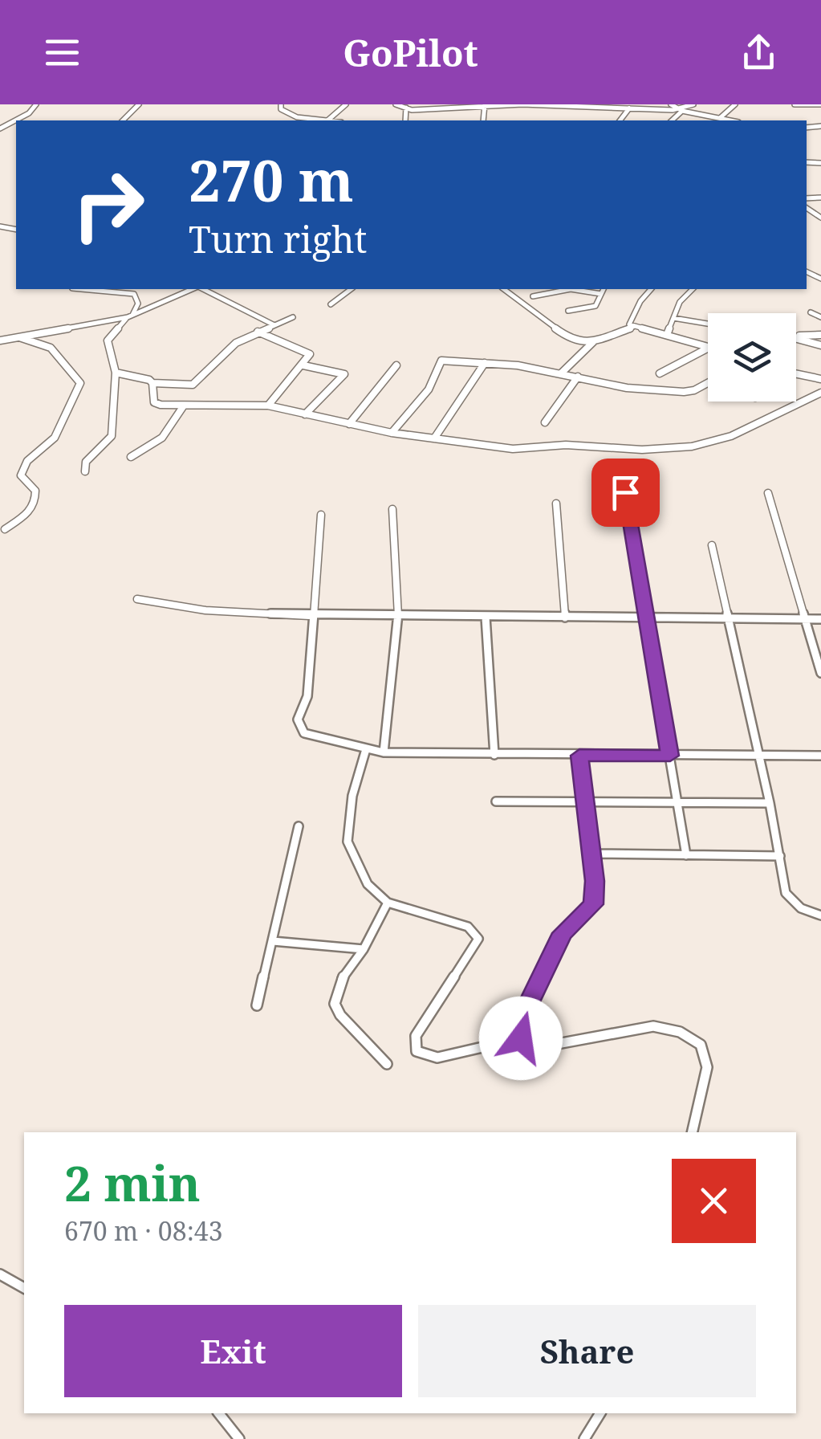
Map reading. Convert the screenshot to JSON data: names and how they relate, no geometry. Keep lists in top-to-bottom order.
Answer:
{
  "page": {
    "header": "GoPilot",
    "turn": ["270 m", "Turn right"],
    "heading": ["2 min", "670 m · 08:43"],
    "buttons": ["Exit", "Share"]
  }
}
